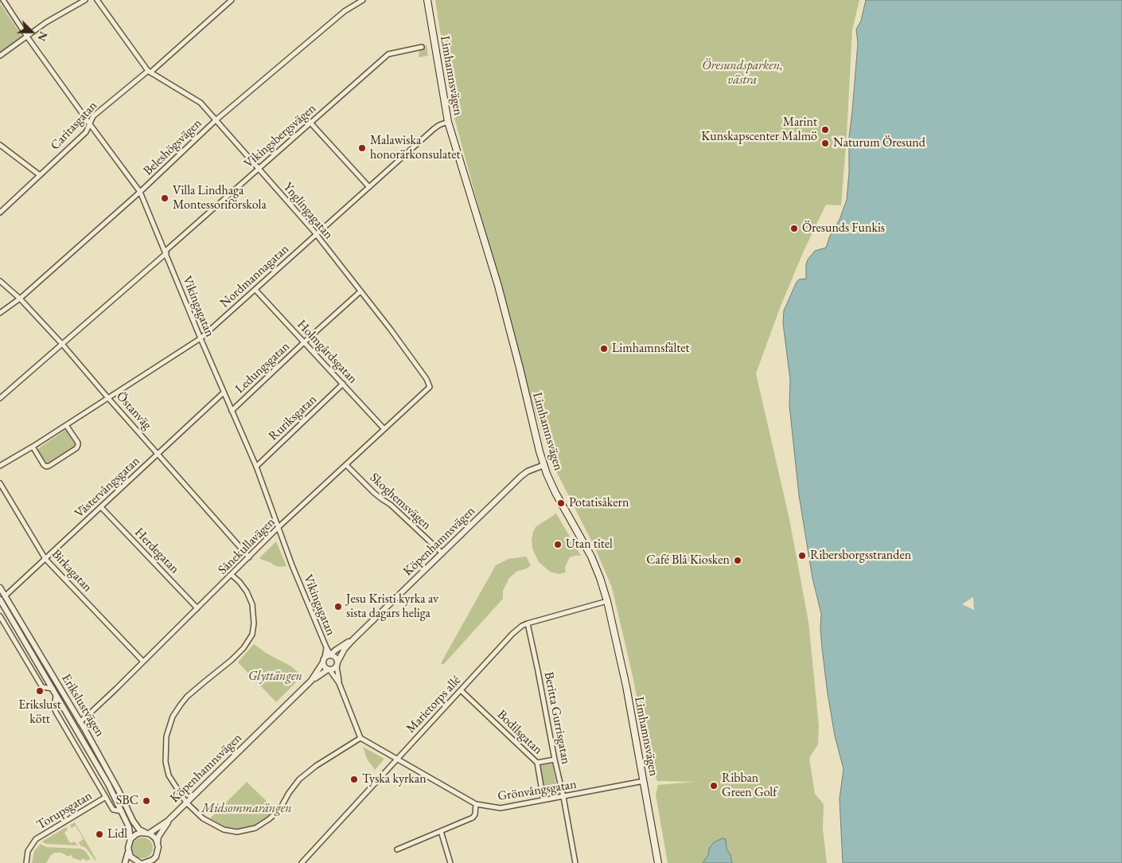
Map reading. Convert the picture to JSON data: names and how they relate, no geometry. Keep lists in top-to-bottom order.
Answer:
{
  "streets": {
    "main road": ["Limhamnsvägen"],
    "street": [
      "Caritasgatan",
      "Vikingsbergsvägen",
      "Beleshögsvägen",
      "Ynglingagatan",
      "Nordmannagatan",
      "Vikingagatan",
      "Holmgårdsgatan",
      "Ledungsgatan",
      "Östanväg",
      "Ruriksgatan",
      "Västervångsgatan",
      "Skoghemsvägen",
      "Köpenhamnsvägen",
      "Sånekullavägen",
      "Herdegatan",
      "Birkagatan",
      "Marietorps allé",
      "Erikslustvägen",
      "Beritta Gurrisgatan",
      "Bodilsgatan",
      "Grönvångsgatan",
      "Torupsgatan"
    ]
  },
  "crossings": [
    ["Limhamnsvägen", "Nordmannagatan"],
    ["Limhamnsvägen", "Köpenhamnsvägen"],
    ["Limhamnsvägen", "Marietorps allé"],
    ["Limhamnsvägen", "Grönvångsgatan"],
    ["Caritasgatan", "Ynglingagatan"],
    ["Caritasgatan", "Vikingagatan"],
    ["Vikingsbergsvägen", "Ynglingagatan"],
    ["Vikingsbergsvägen", "Vikingagatan"],
    ["Vikingsbergsvägen", "Östanväg"],
    ["Beleshögsvägen", "Ynglingagatan"],
    ["Beleshögsvägen", "Vikingagatan"],
    ["Beleshögsvägen", "Östanväg"],
    ["Ynglingagatan", "Nordmannagatan"],
    ["Ynglingagatan", "Ledungsgatan"],
    ["Ynglingagatan", "Sånekullavägen"],
    ["Nordmannagatan", "Vikingagatan"],
    ["Nordmannagatan", "Holmgårdsgatan"],
    ["Nordmannagatan", "Östanväg"],
    ["Vikingagatan", "Ledungsgatan"],
    ["Vikingagatan", "Ruriksgatan"],
    ["Vikingagatan", "Västervångsgatan"],
    ["Vikingagatan", "Köpenhamnsvägen"],
    ["Vikingagatan", "Sånekullavägen"],
    ["Holmgårdsgatan", "Ledungsgatan"],
    ["Holmgårdsgatan", "Ruriksgatan"],
    ["Holmgårdsgatan", "Sånekullavägen"],
    ["Östanväg", "Västervångsgatan"],
    ["Östanväg", "Sånekullavägen"],
    ["Västervångsgatan", "Herdegatan"],
    ["Västervångsgatan", "Birkagatan"],
    ["Västervångsgatan", "Erikslustvägen"],
    ["Skoghemsvägen", "Köpenhamnsvägen"],
    ["Skoghemsvägen", "Sånekullavägen"],
    ["Köpenhamnsvägen", "Erikslustvägen"],
    ["Sånekullavägen", "Herdegatan"],
    ["Sånekullavägen", "Birkagatan"],
    ["Sånekullavägen", "Erikslustvägen"],
    ["Marietorps allé", "Beritta Gurrisgatan"],
    ["Marietorps allé", "Bodilsgatan"],
    ["Marietorps allé", "Grönvångsgatan"],
    ["Erikslustvägen", "Torupsgatan"],
    ["Beritta Gurrisgatan", "Grönvångsgatan"],
    ["Bodilsgatan", "Grönvångsgatan"]
  ],
  "parks": ["Öresundsparken, västra", "Glyttängen", "Midsommarängen"],
  "places": [
    "Marint Kunskapscenter Malmö",
    "Naturum Öresund",
    "Malawiska honorärkonsulatet",
    "Villa Lindhaga Montessoriförskola",
    "Öresunds Funkis",
    "Limhamnsfältet",
    "Potatisåkern",
    "Utan titel",
    "Ribersborgsstranden",
    "Café Blå Kiosken",
    "Jesu Kristi kyrka av sista dagars heliga",
    "Erikslust kött",
    "Tyska kyrkan",
    "Ribban Green Golf",
    "SBC",
    "Lidl"
  ],
  "north": "bottom right"
}
